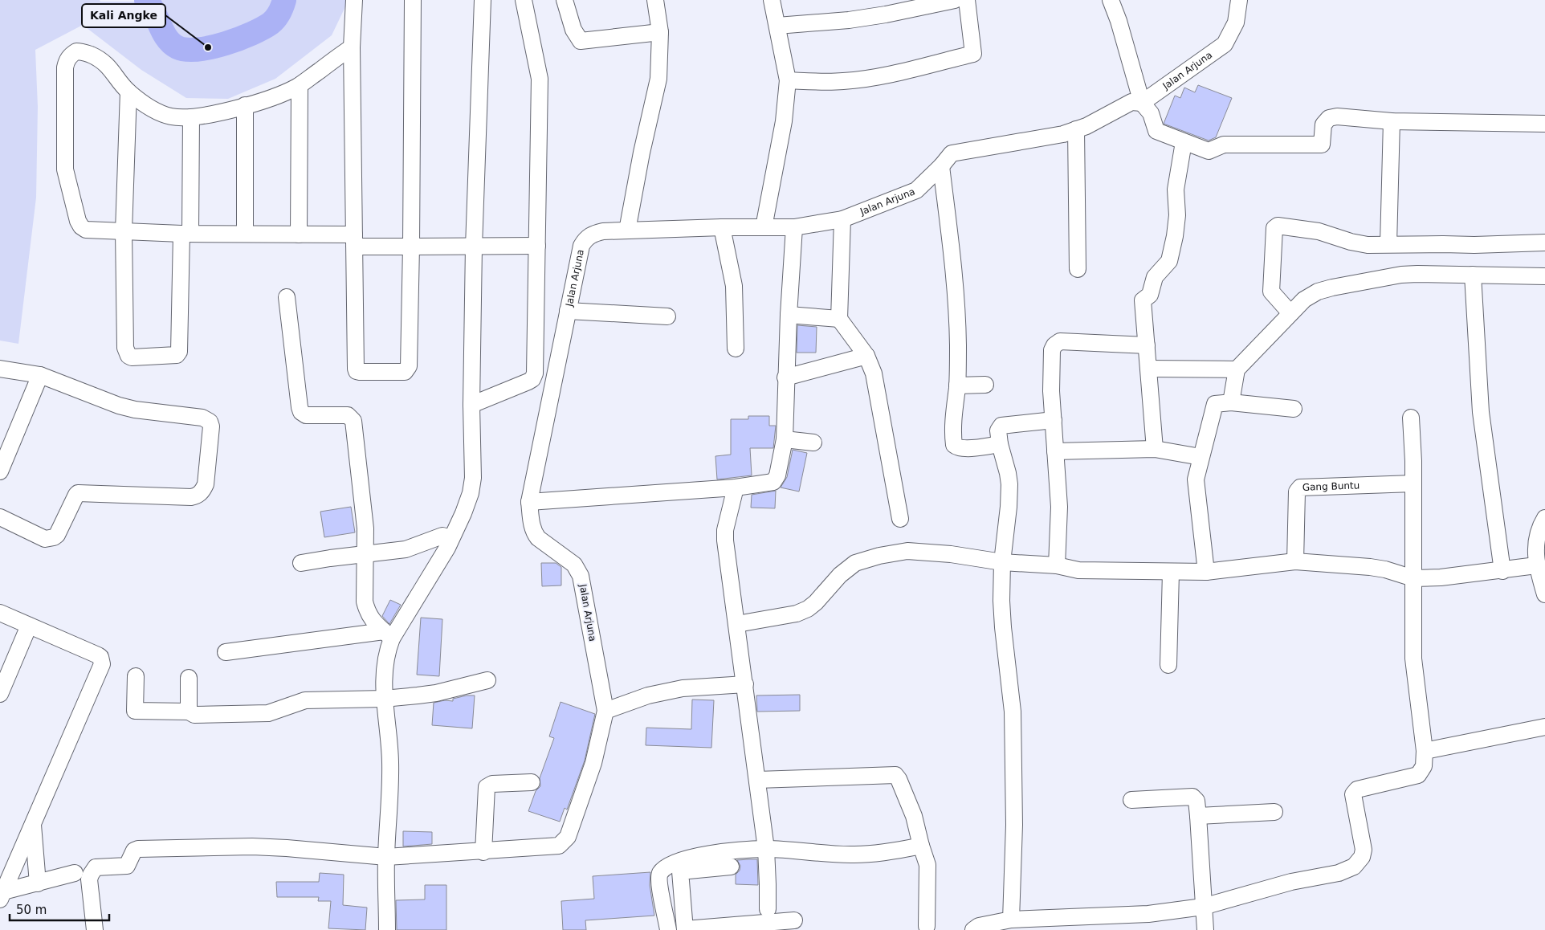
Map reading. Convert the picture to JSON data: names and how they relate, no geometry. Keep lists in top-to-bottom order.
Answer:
{
  "streets": {
    "street": ["Jalan Arjuna", "Gang Buntu"]
  },
  "places": ["Kali Angke"],
  "scale_bar": "50 m"
}
